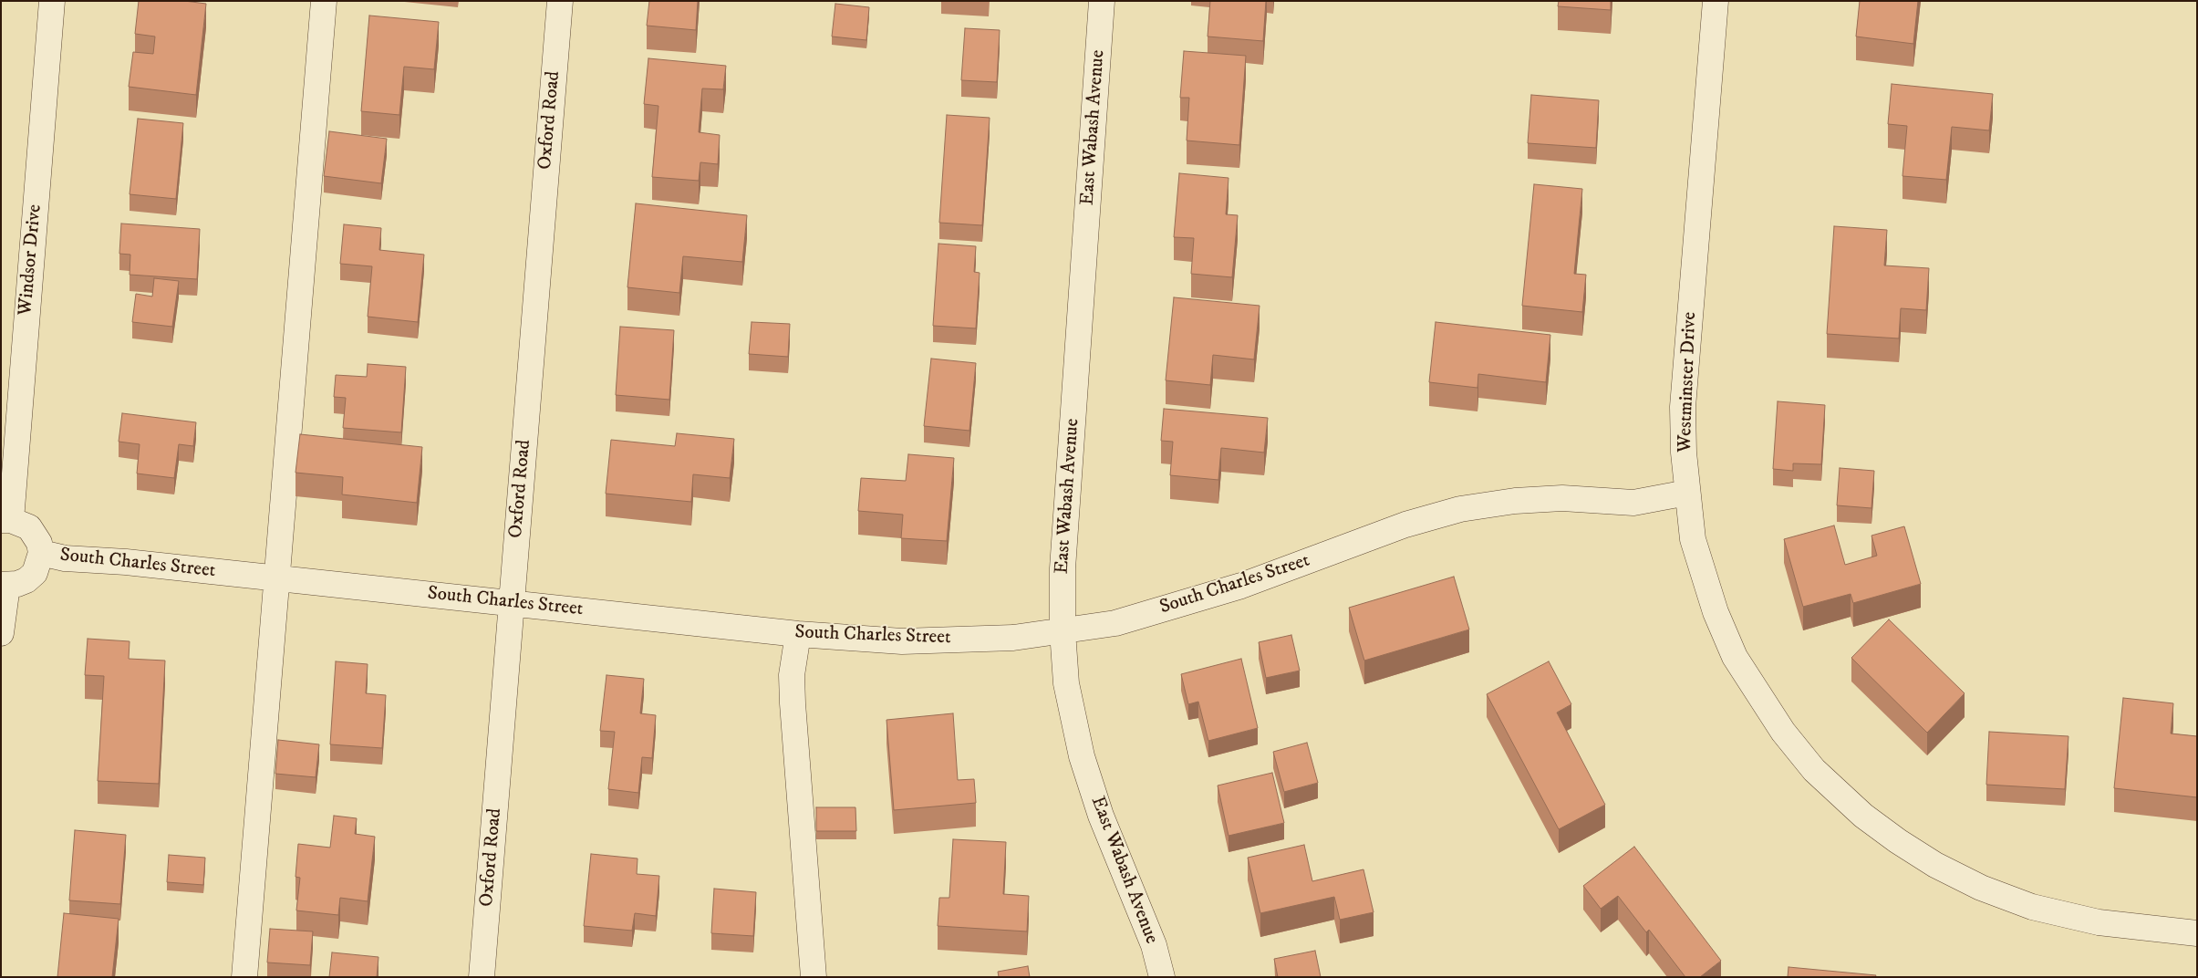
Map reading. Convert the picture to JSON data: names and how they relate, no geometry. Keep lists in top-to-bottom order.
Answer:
{
  "streets": {
    "street": [
      "Oxford Road",
      "East Wabash Avenue",
      "Windsor Drive",
      "Westminster Drive",
      "South Charles Street"
    ]
  },
  "crossings": [
    ["Oxford Road", "South Charles Street"],
    ["East Wabash Avenue", "South Charles Street"],
    ["Westminster Drive", "South Charles Street"]
  ]
}
